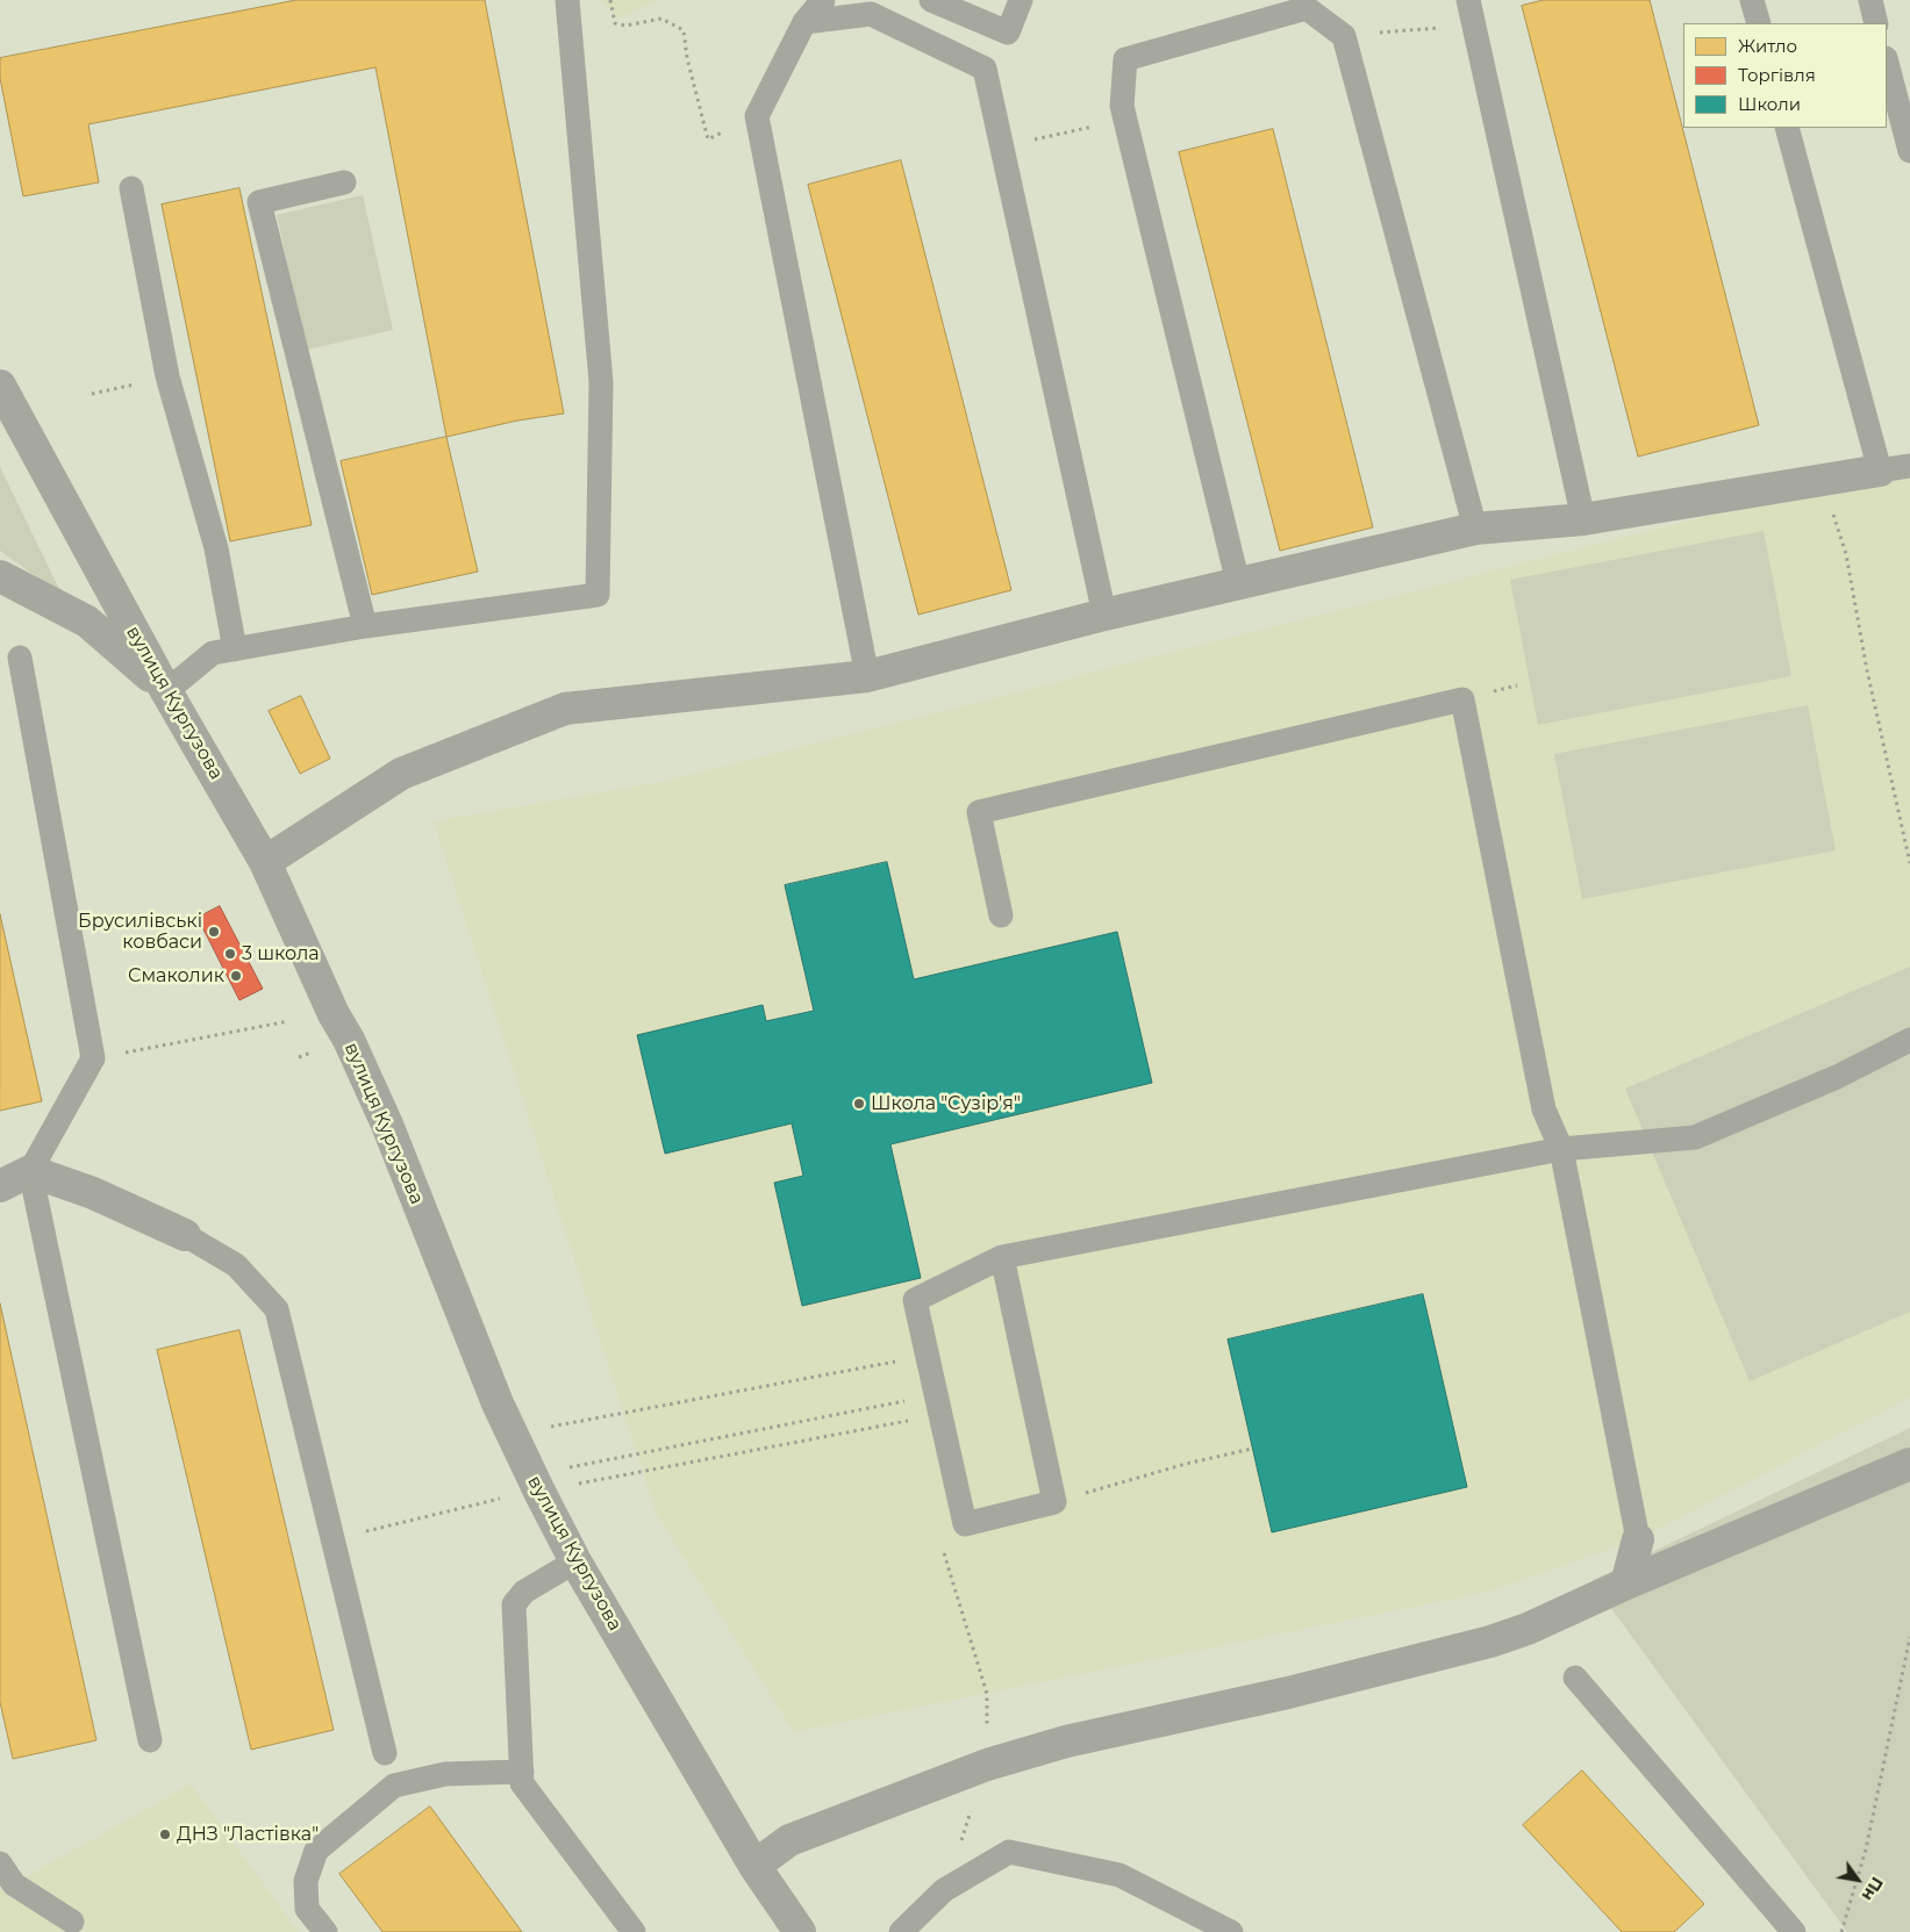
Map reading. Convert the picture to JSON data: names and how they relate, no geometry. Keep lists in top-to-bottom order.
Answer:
{
  "streets": {
    "street": ["вулиця Кургузова"]
  },
  "places": [
    "Брусилівські ковбаси",
    "3 школа",
    "Смаколик",
    "Школа \"Сузір'я\"",
    "ДНЗ \"Ластівка\""
  ],
  "legend": ["Житло", "Торгівля", "Школи"],
  "north": "bottom right"
}
